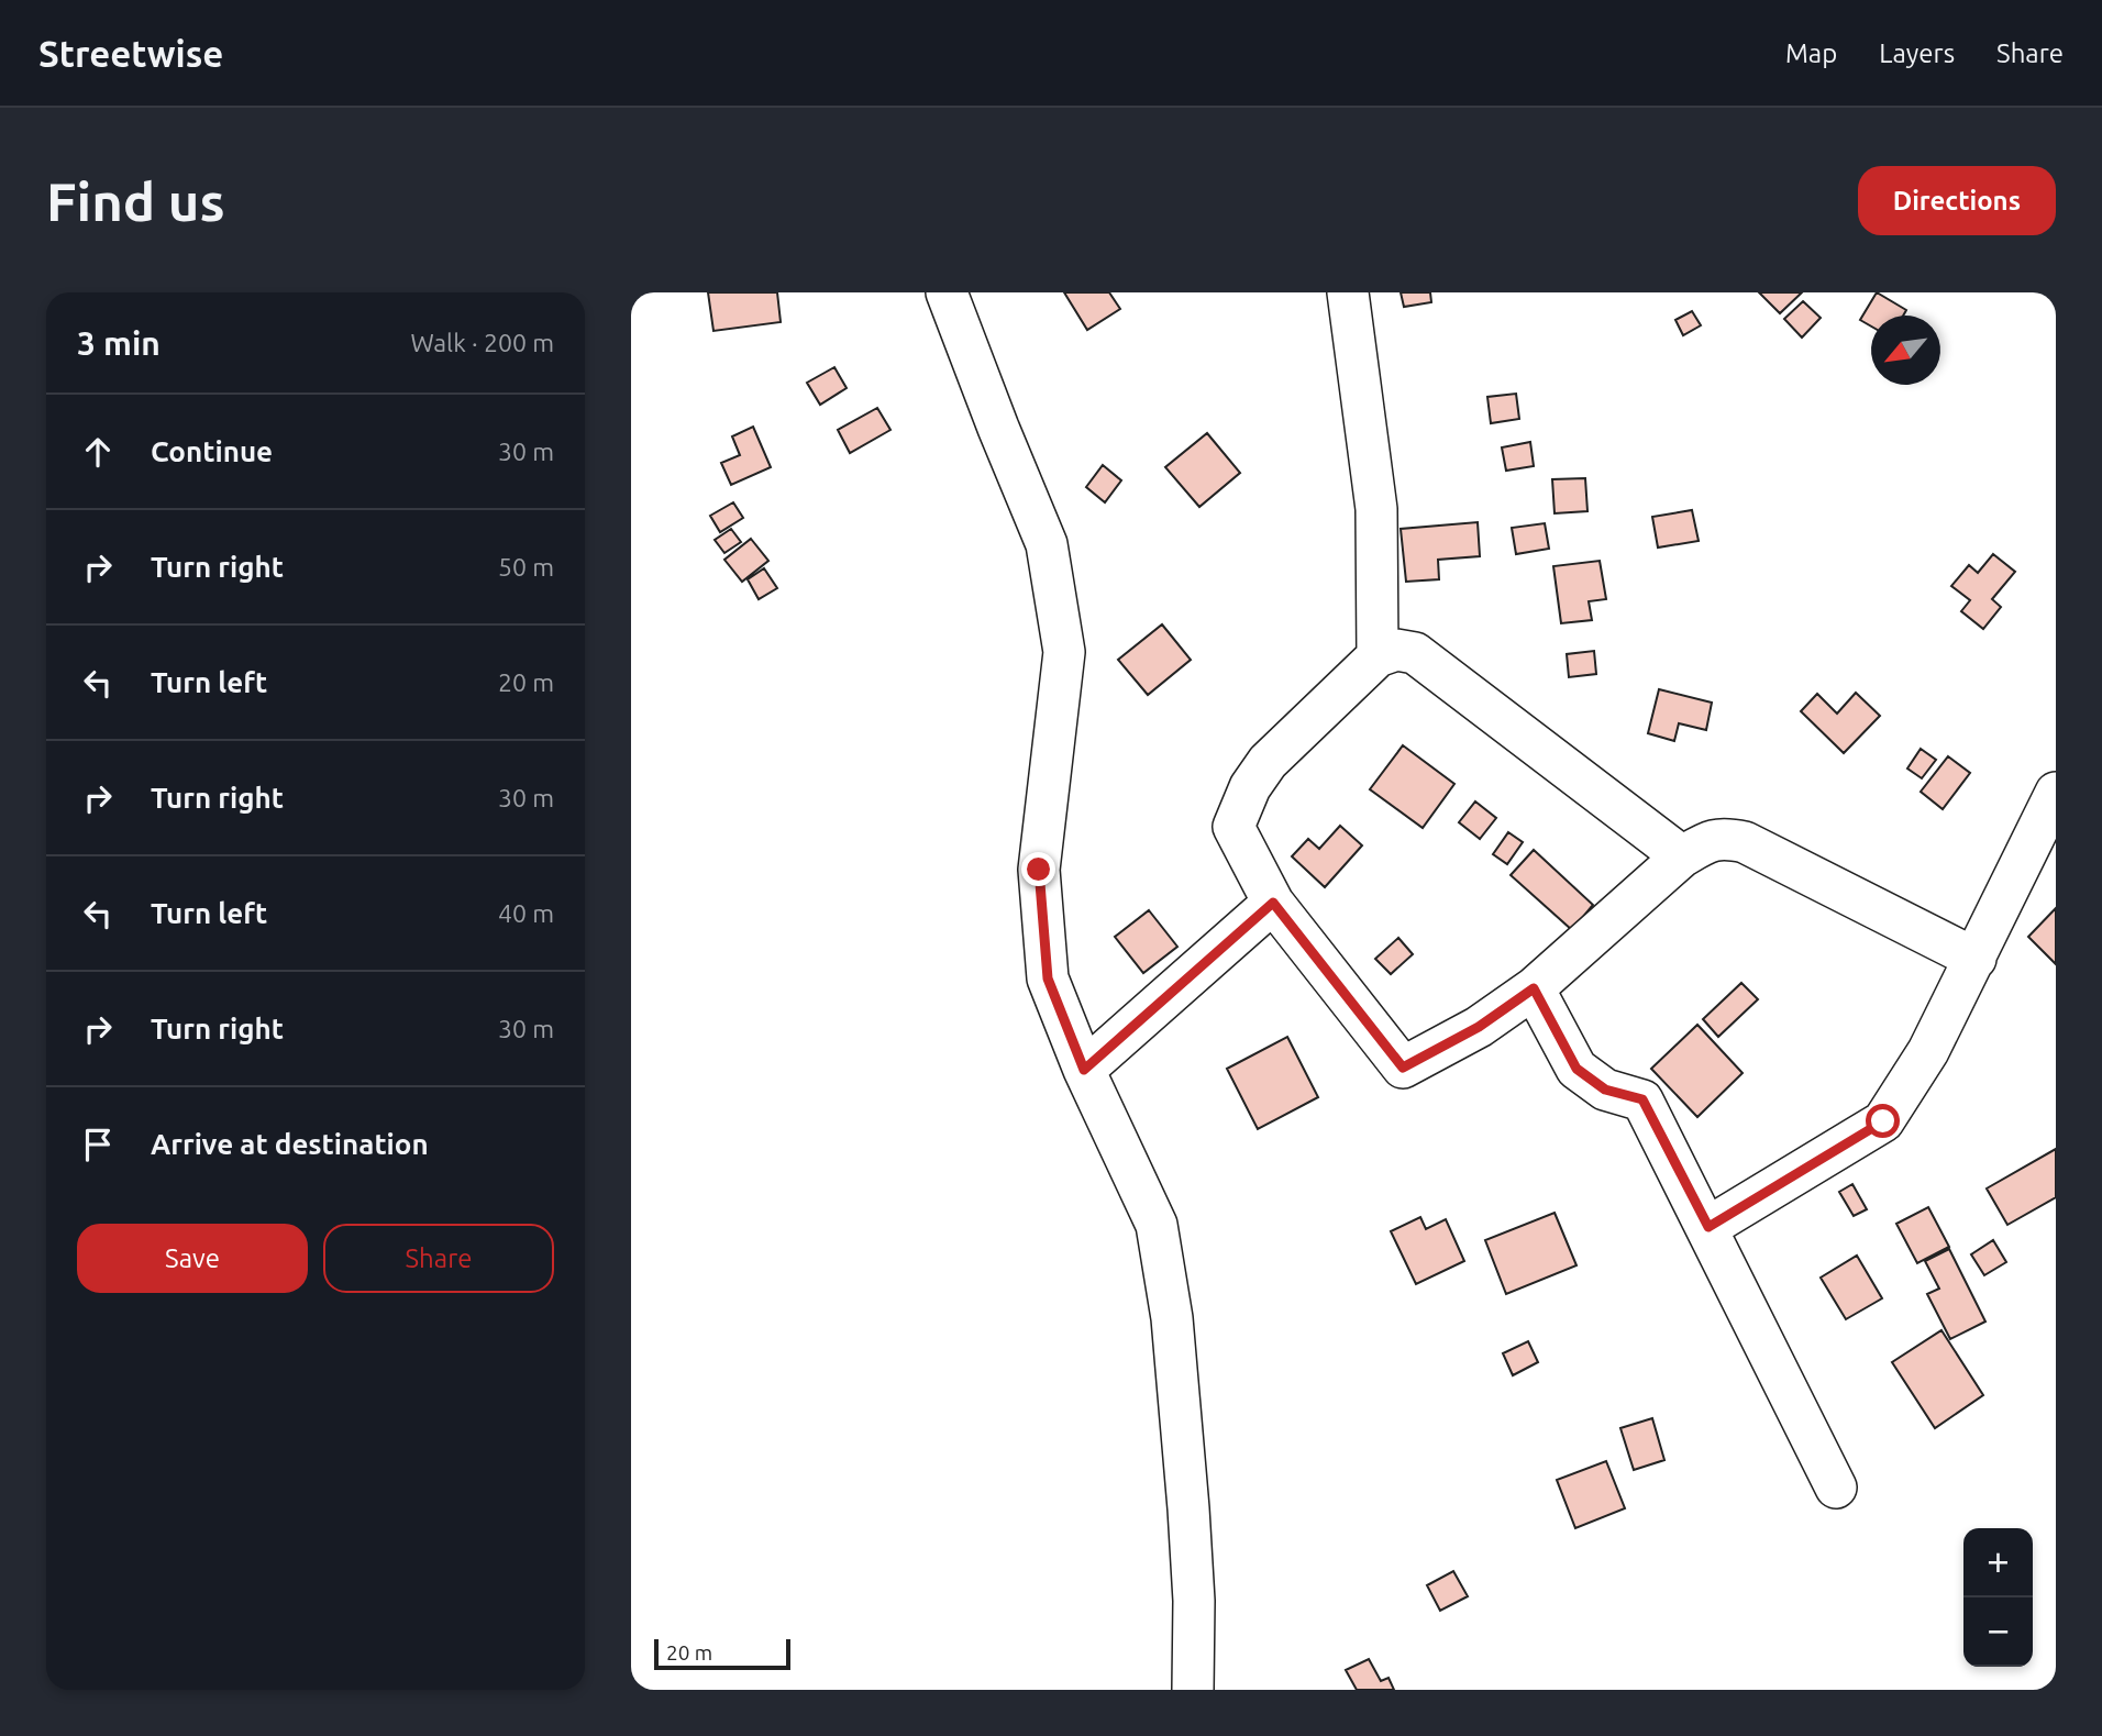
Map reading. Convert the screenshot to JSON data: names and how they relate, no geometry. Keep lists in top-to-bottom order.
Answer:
{
  "scale_bar": "20 m",
  "north": "bottom left",
  "page": {
    "header": "Streetwise",
    "nav": ["Map", "Layers", "Share"],
    "buttons": [
      "Directions",
      ["Save", "Share"]
    ],
    "title": "Find us",
    "heading": ["3 min", "Walk · 200 m"],
    "list": [
      ["Continue", "30 m"],
      ["Turn right", "50 m"],
      ["Turn left", "20 m"],
      ["Turn right", "30 m"],
      ["Turn left", "40 m"],
      ["Turn right", "30 m"],
      "Arrive at destination"
    ],
    "map_buttons": ["+", "−"],
    "scale": "20 m"
  }
}
